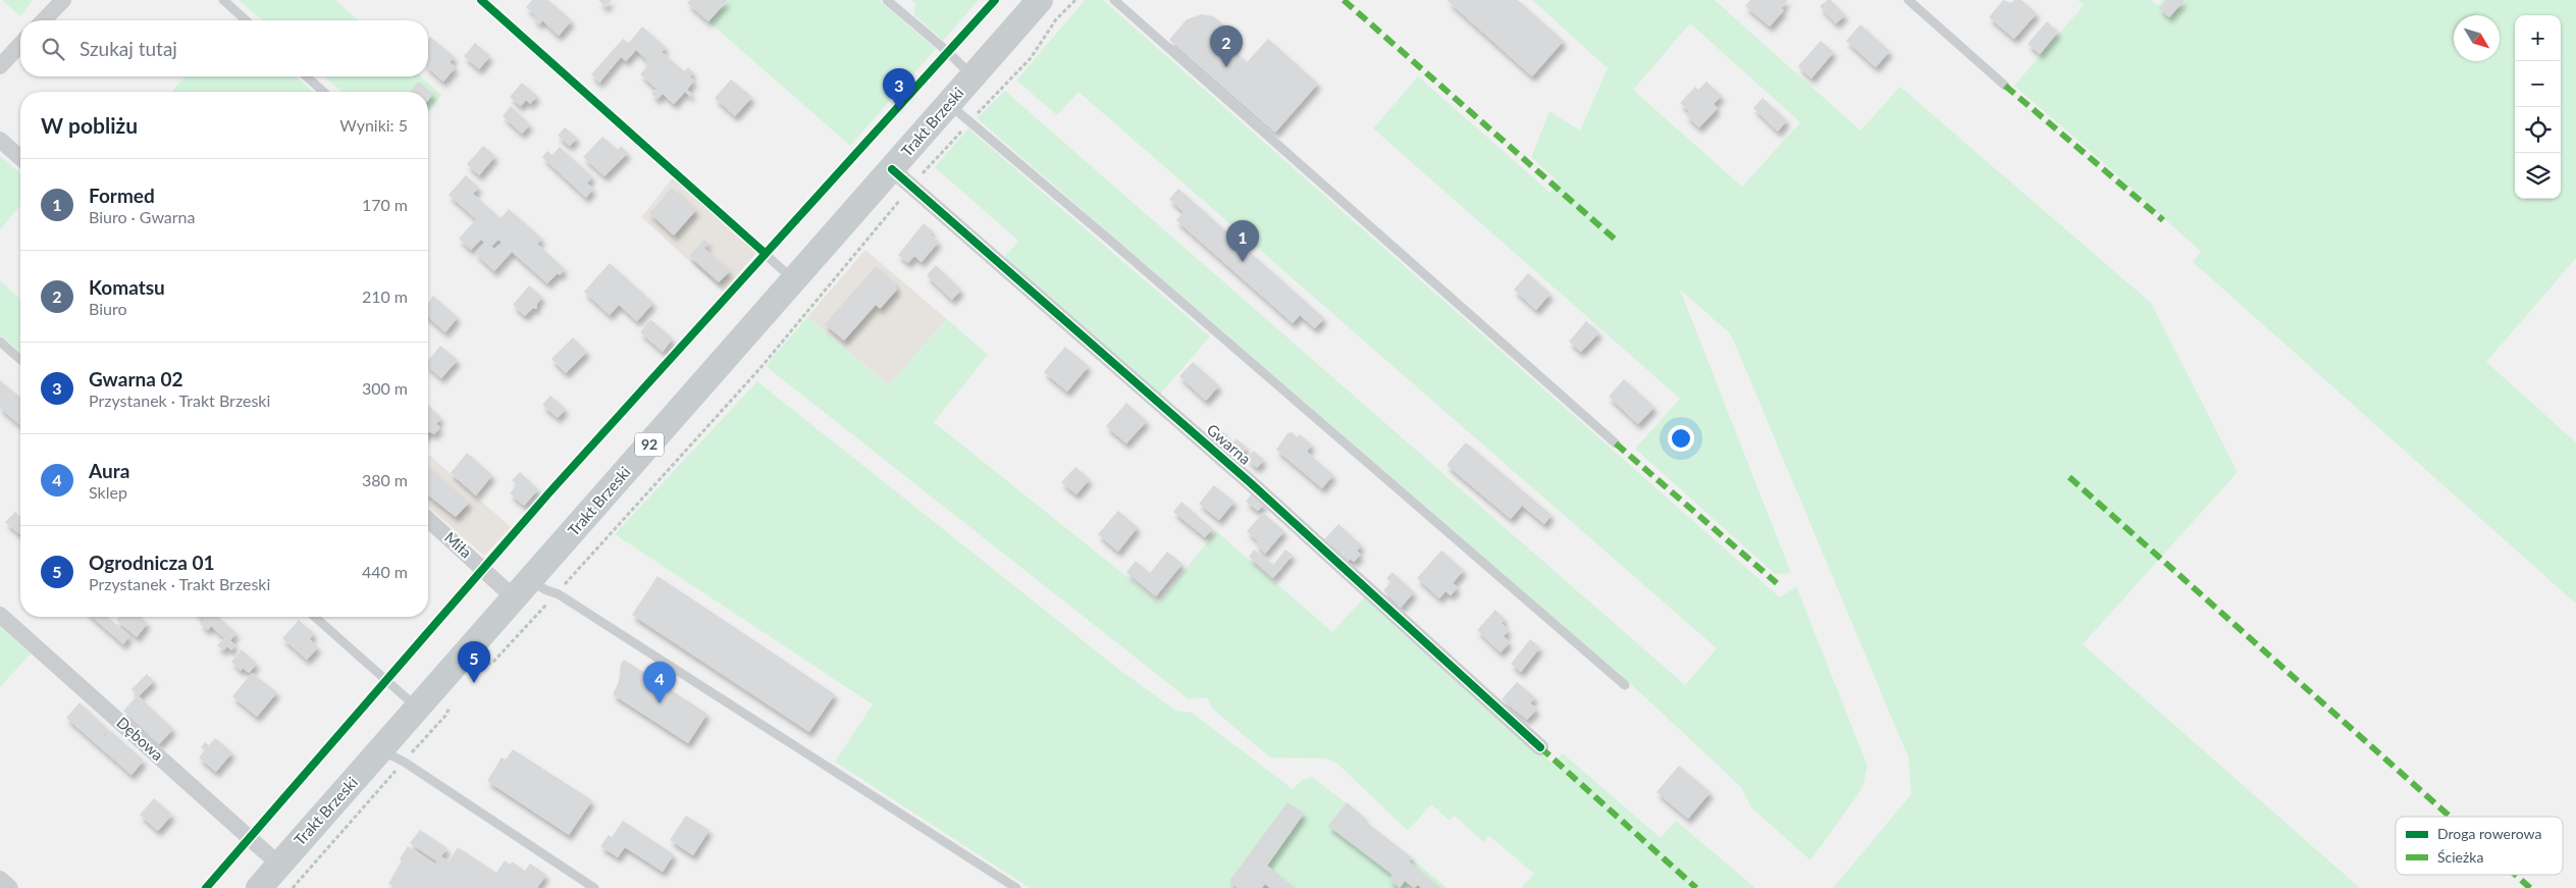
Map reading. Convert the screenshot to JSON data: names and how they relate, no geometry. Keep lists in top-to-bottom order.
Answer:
{
  "streets": {
    "main road": ["Trakt Brzeski", "92"],
    "street": ["Gwarna", "Miła", "Dębowa"]
  },
  "crossings": [
    ["Trakt Brzeski", "Gwarna"],
    ["Trakt Brzeski", "Miła"],
    ["Trakt Brzeski", "Dębowa"]
  ],
  "legend": ["Droga rowerowa", "Ścieżka"],
  "north": "bottom right",
  "page": {
    "map_buttons": ["+", "−"],
    "search": "Szukaj tutaj",
    "pins": [
      "2",
      "3",
      "1",
      "5",
      "4"
    ],
    "heading": ["W pobliżu", "Wyniki: 5"],
    "list": [
      {
        "mark": "1",
        "name": "Formed",
        "note": "Biuro · Gwarna",
        "value": "170 m"
      },
      {
        "mark": "2",
        "name": "Komatsu",
        "note": "Biuro",
        "value": "210 m"
      },
      {
        "mark": "3",
        "name": "Gwarna 02",
        "note": "Przystanek · Trakt Brzeski",
        "value": "300 m"
      },
      {
        "mark": "4",
        "name": "Aura",
        "note": "Sklep",
        "value": "380 m"
      },
      {
        "mark": "5",
        "name": "Ogrodnicza 01",
        "note": "Przystanek · Trakt Brzeski",
        "value": "440 m"
      }
    ]
  }
}
